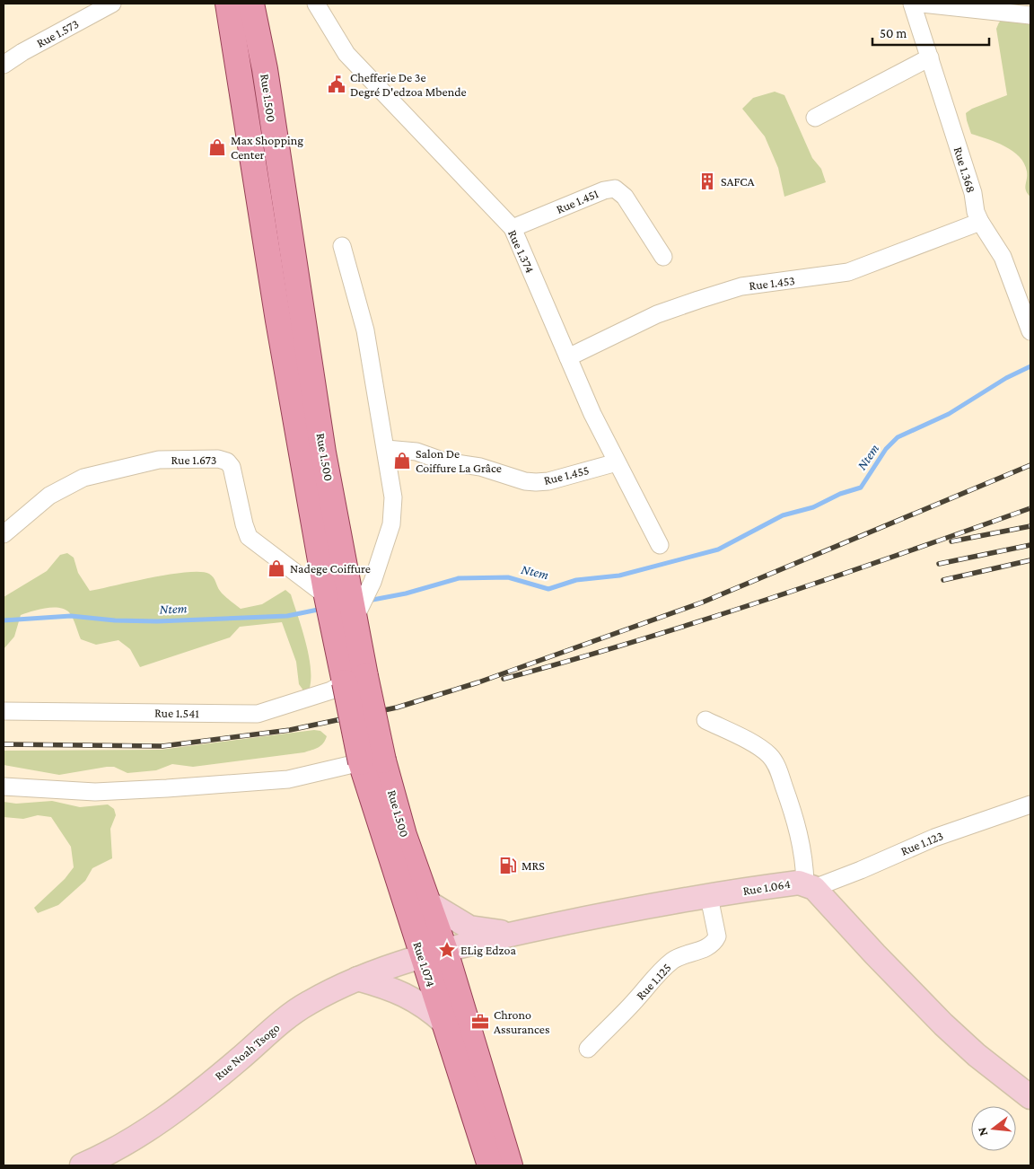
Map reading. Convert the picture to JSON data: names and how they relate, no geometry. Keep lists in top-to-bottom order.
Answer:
{
  "streets": {
    "main road": [
      "Rue 1.500",
      "Rue 1.064",
      "Rue 1.074",
      "Rue Noah Tsogo"
    ],
    "street": [
      "Rue 1.573",
      "Rue 1.368",
      "Rue 1.451",
      "Rue 1.374",
      "Rue 1.453",
      "Rue 1.673",
      "Rue 1.455",
      "Rue 1.541",
      "Rue 1.123",
      "Rue 1.125"
    ]
  },
  "crossings": [
    ["Rue 1.500", "Rue 1.673"],
    ["Rue 1.500", "Rue 1.541"],
    ["Rue 1.500", "Rue 1.074"],
    ["Rue 1.368", "Rue 1.453"],
    ["Rue 1.451", "Rue 1.374"],
    ["Rue 1.374", "Rue 1.453"],
    ["Rue 1.374", "Rue 1.455"],
    ["Rue 1.123", "Rue 1.064"],
    ["Rue 1.064", "Rue 1.074"],
    ["Rue 1.064", "Rue 1.125"],
    ["Rue 1.064", "Rue Noah Tsogo"],
    ["Rue 1.074", "Rue Noah Tsogo"]
  ],
  "water": ["Ntem"],
  "places": {
    "public building": ["Chefferie De 3e Degré D'edzoa Mbende"],
    "shop": ["Max Shopping Center", "Salon De Coiffure La Grâce", "Nadege Coiffure"],
    "building": ["SAFCA"],
    "fuel station": ["MRS"],
    "place": ["ELig Edzoa"],
    "office": ["Chrono Assurances"]
  },
  "scale_bar": "50 m",
  "north": "left"
}
